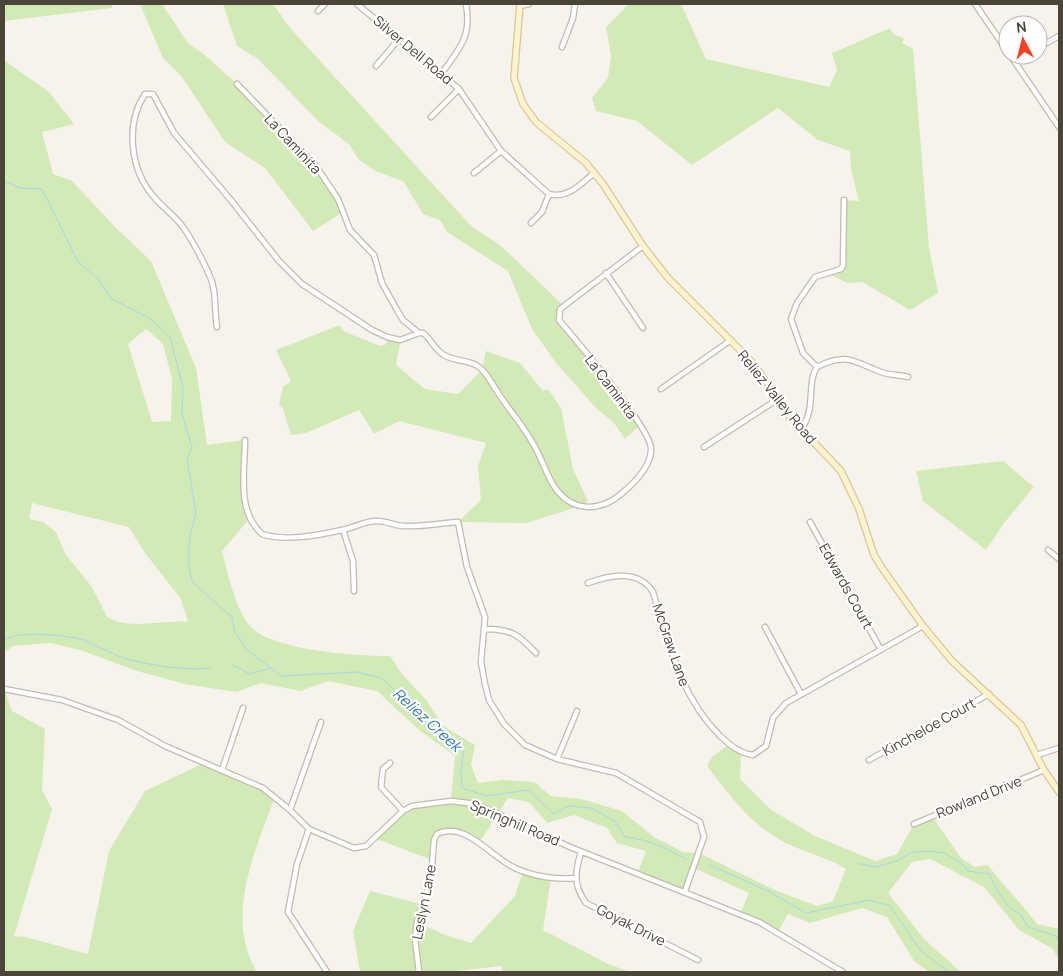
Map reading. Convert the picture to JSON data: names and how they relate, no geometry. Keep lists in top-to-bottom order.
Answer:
{
  "streets": {
    "main road": ["Reliez Valley Road"],
    "street": [
      "Silver Dell Road",
      "La Caminita",
      "Edwards Court",
      "McGraw Lane",
      "Kincheloe Court",
      "Rowland Drive",
      "Springhill Road",
      "Leslyn Lane",
      "Goyak Drive"
    ]
  },
  "crossings": [
    ["La Caminita", "Reliez Valley Road"],
    ["Reliez Valley Road", "McGraw Lane"],
    ["Reliez Valley Road", "Kincheloe Court"],
    ["Reliez Valley Road", "Rowland Drive"],
    ["Edwards Court", "McGraw Lane"],
    ["Leslyn Lane", "Goyak Drive"]
  ],
  "water": ["Reliez Creek"],
  "north": "top"
}
